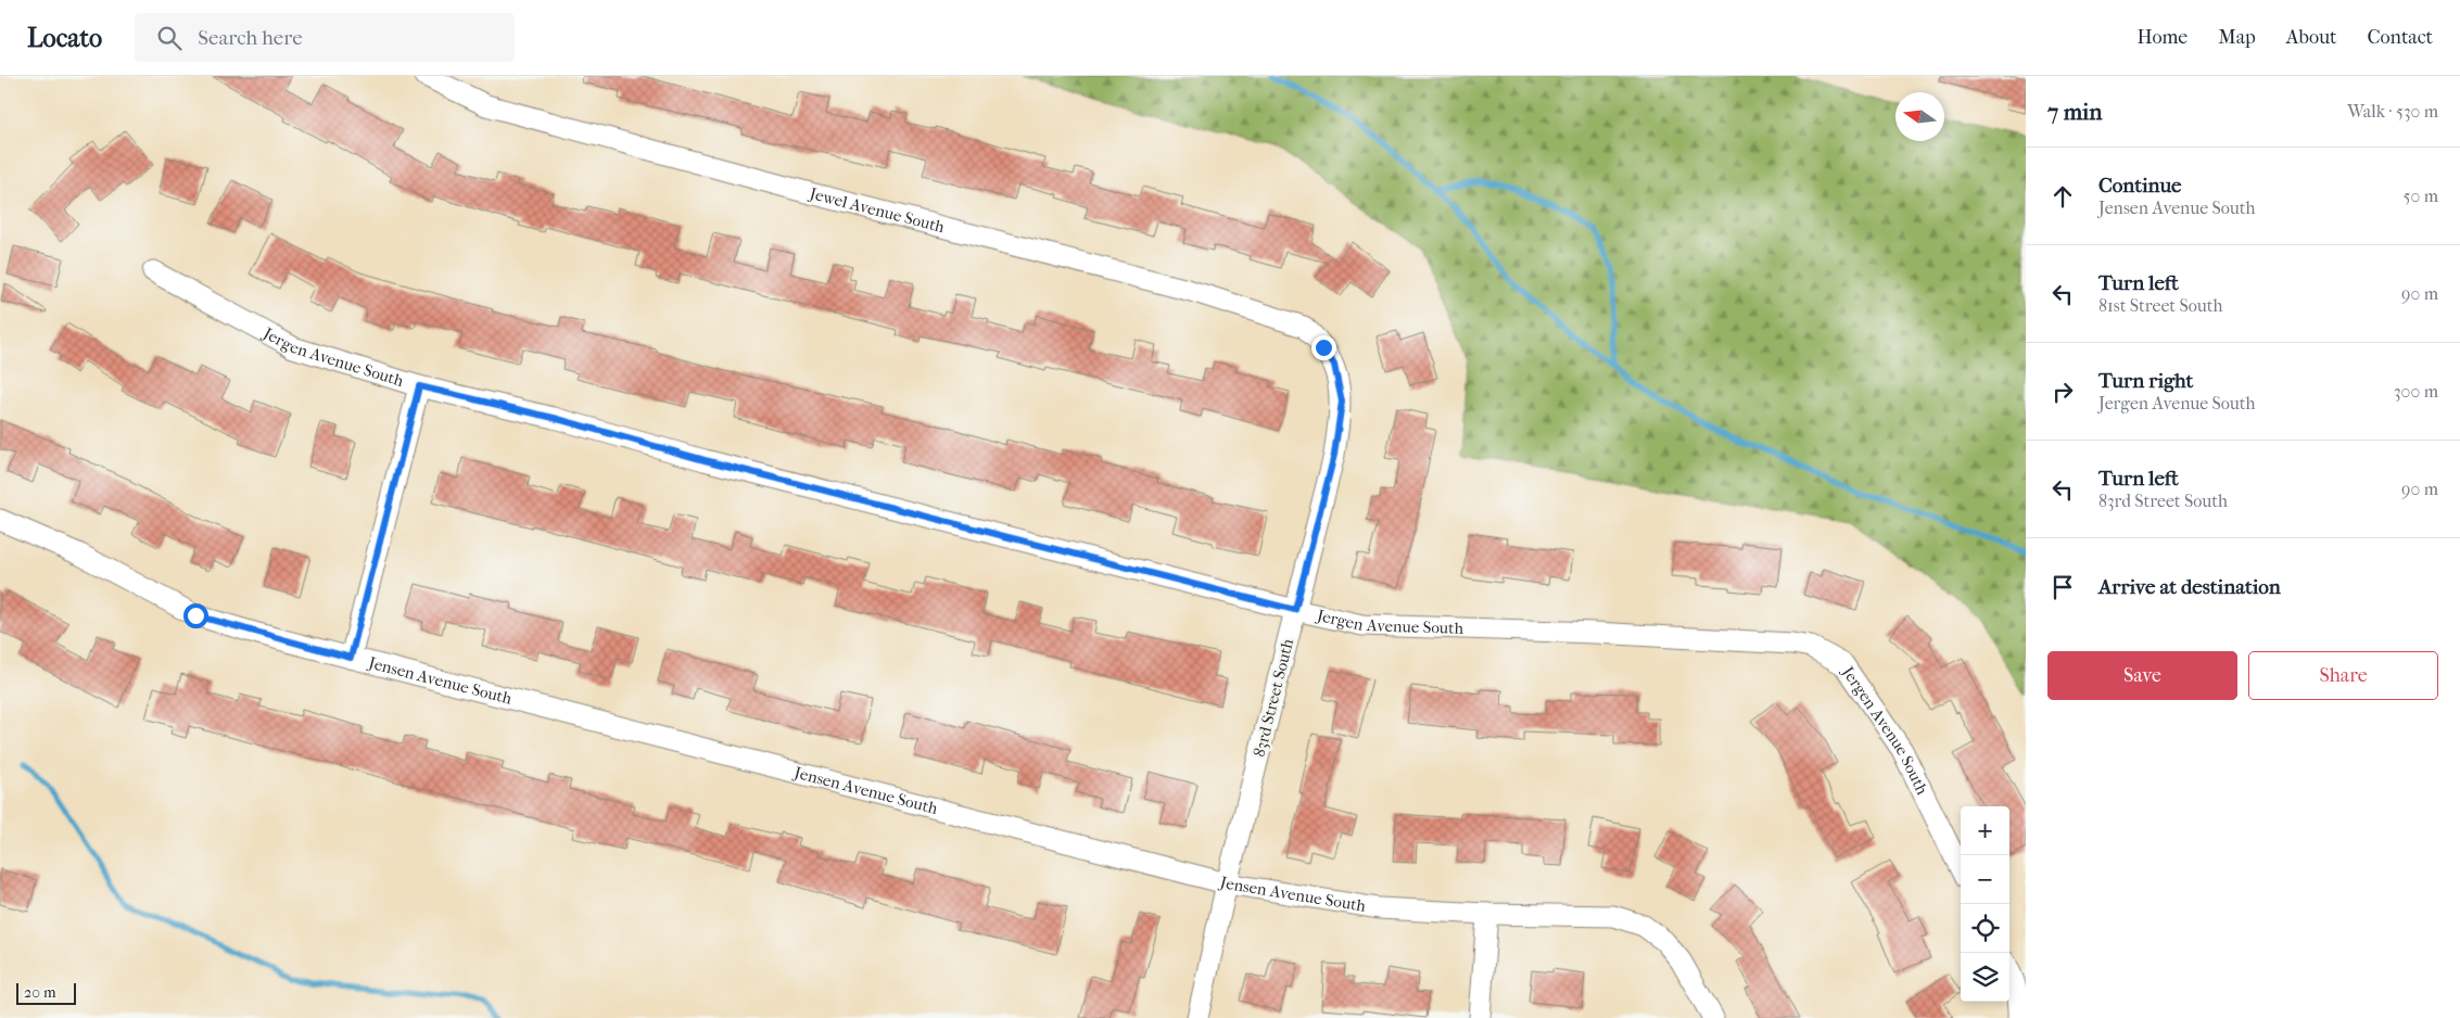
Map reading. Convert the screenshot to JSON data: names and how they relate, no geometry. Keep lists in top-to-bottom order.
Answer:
{
  "streets": {
    "street": [
      "Jewel Avenue South",
      "Jergen Avenue South",
      "Jensen Avenue South",
      "83rd Street South"
    ]
  },
  "crossings": [
    ["Jewel Avenue South", "83rd Street South"],
    ["Jergen Avenue South", "83rd Street South"],
    ["Jensen Avenue South", "83rd Street South"]
  ],
  "scale_bar": "20 m",
  "north": "left",
  "page": {
    "header": "Locato",
    "search": "Search here",
    "nav": [
      "Home",
      "Map",
      "About",
      "Contact"
    ],
    "heading": ["7 min", "Walk · 530 m"],
    "list": [
      ["Continue", "Jensen Avenue South", "50 m"],
      ["Turn left", "81st Street South", "90 m"],
      ["Turn right", "Jergen Avenue South", "300 m"],
      ["Turn left", "83rd Street South", "90 m"],
      "Arrive at destination"
    ],
    "buttons": ["Save", "Share"],
    "map_buttons": ["+", "−"],
    "scale": "20 m"
  }
}
